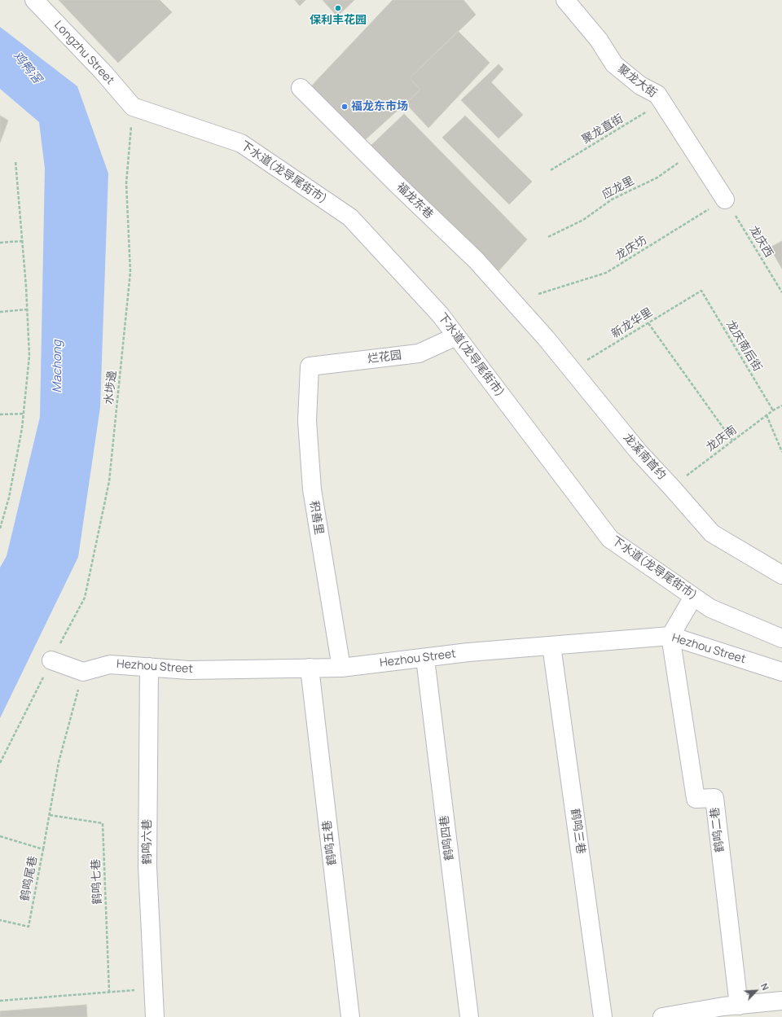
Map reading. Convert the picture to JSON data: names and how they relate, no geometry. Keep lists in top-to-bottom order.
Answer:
{
  "streets": {
    "street": [
      "Longzhu Street",
      "聚龙大街",
      "下水道(龙导尾街市)",
      "福龙东巷",
      "烂花园",
      "龙溪南首约",
      "积善里",
      "Hezhou Street",
      "鹤鸣二巷",
      "鹤鸣三巷",
      "鹤鸣四巷",
      "鹤鸣六巷",
      "鹤鸣五巷"
    ],
    "path": [
      "聚龙直街",
      "应龙里",
      "龙庆西",
      "龙庆坊",
      "新龙华里",
      "龙庆南后街",
      "水埗邊",
      "龙庆南",
      "鹤鸣尾巷",
      "鹤鸣七巷"
    ]
  },
  "crossings": [
    ["Longzhu Street", "下水道(龙导尾街市)"],
    ["Longzhu Street", "水埗邊"],
    ["聚龙大街", "聚龙直街"],
    ["聚龙大街", "应龙里"],
    ["聚龙大街", "龙庆西"],
    ["聚龙大街", "龙庆坊"],
    ["下水道(龙导尾街市)", "烂花园"],
    ["下水道(龙导尾街市)", "水埗邊"],
    ["福龙东巷", "龙溪南首约"],
    ["龙庆西", "龙庆坊"],
    ["新龙华里", "龙庆南后街"],
    ["新龙华里", "龙溪南首约"],
    ["龙庆南后街", "龙庆南"],
    ["烂花园", "积善里"],
    ["龙庆南", "龙溪南首约"],
    ["积善里", "Hezhou Street"],
    ["Hezhou Street", "鹤鸣二巷"],
    ["Hezhou Street", "鹤鸣三巷"],
    ["Hezhou Street", "鹤鸣四巷"],
    ["Hezhou Street", "鹤鸣六巷"],
    ["Hezhou Street", "鹤鸣五巷"]
  ],
  "water": ["鸡鸭滘", "Machong"],
  "places": ["保利丰花园", "福龙东市场"],
  "north": "top right"
}
